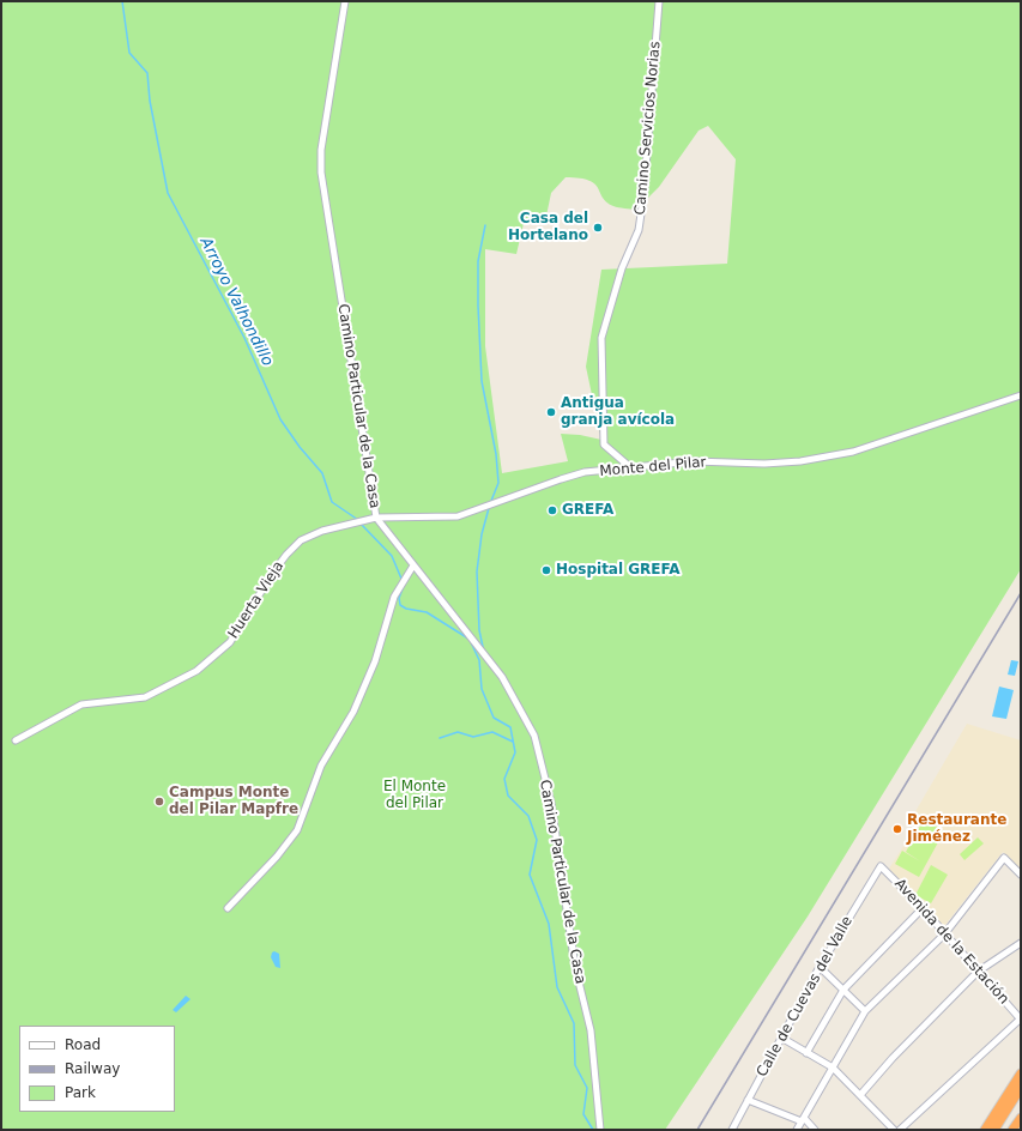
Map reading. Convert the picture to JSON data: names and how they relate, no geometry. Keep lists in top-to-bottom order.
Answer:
{
  "streets": {
    "street": [
      "Camino Servicios Norias",
      "Camino Particular de la Casa",
      "Monte del Pilar",
      "Huerta Vieja",
      "Avenida de la Estación",
      "Calle de Cuevas del Valle"
    ]
  },
  "crossings": [
    ["Camino Servicios Norias", "Monte del Pilar"],
    ["Camino Particular de la Casa", "Monte del Pilar"],
    ["Monte del Pilar", "Huerta Vieja"],
    ["Avenida de la Estación", "Calle de Cuevas del Valle"]
  ],
  "water": ["Arroyo Valhondillo"],
  "parks": ["El Monte del Pilar"],
  "places": [
    "Casa del Hortelano",
    "Antigua granja avícola",
    "GREFA",
    "Hospital GREFA",
    "Campus Monte del Pilar Mapfre",
    "Restaurante Jiménez"
  ],
  "legend": ["Road", "Railway", "Park"]
}
